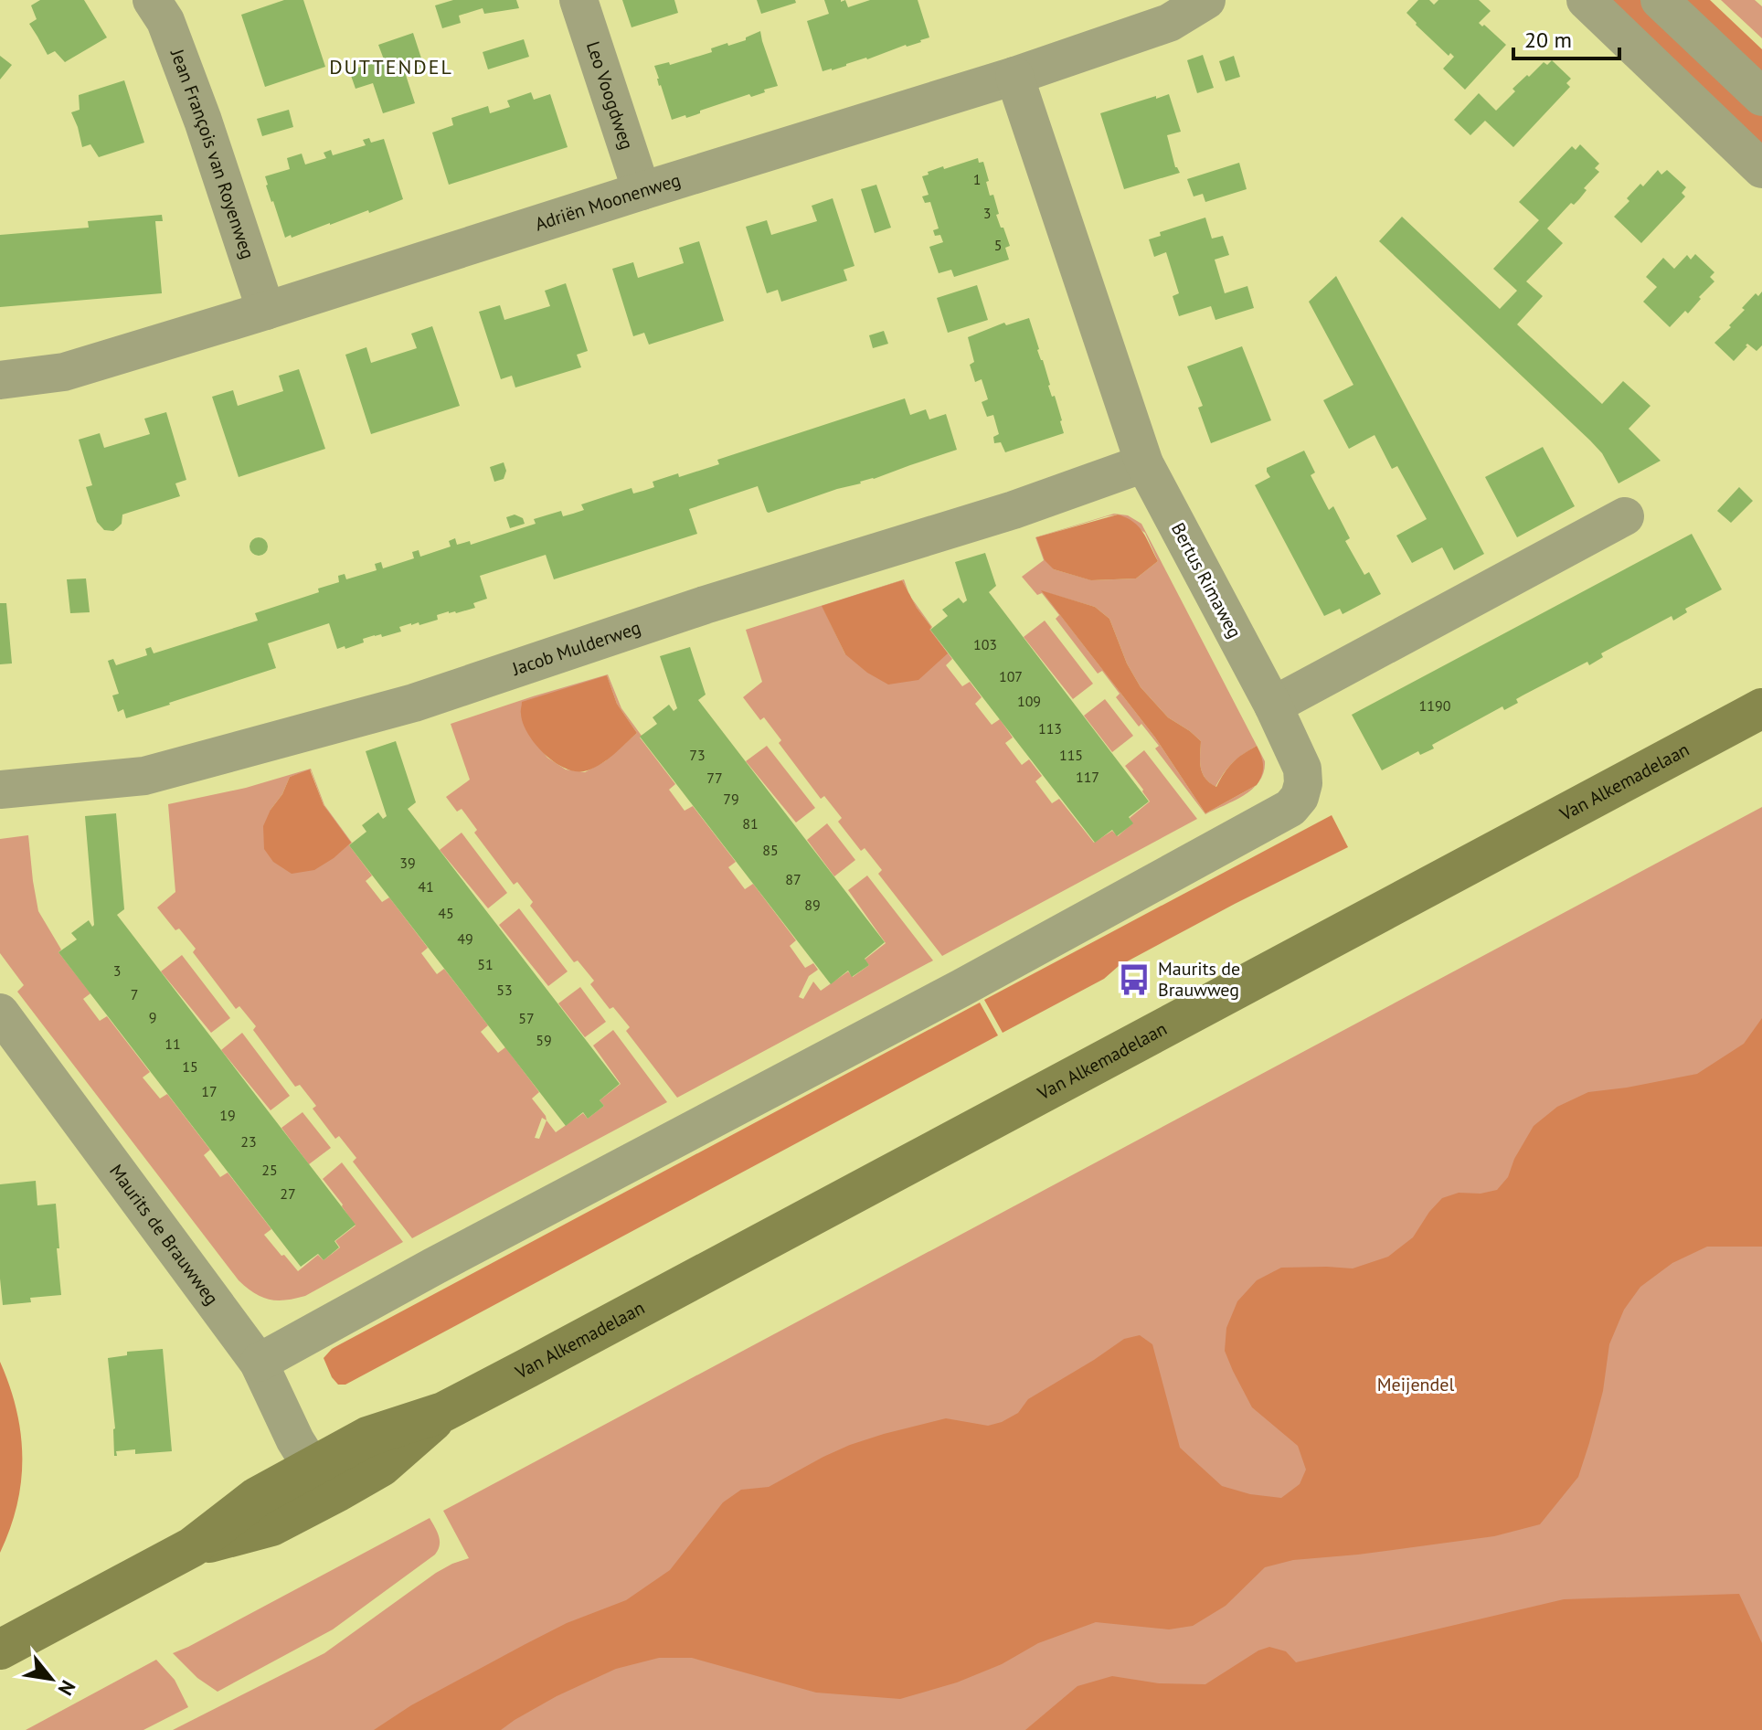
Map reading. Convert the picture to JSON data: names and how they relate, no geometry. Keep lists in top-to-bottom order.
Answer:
{
  "streets": {
    "main road": ["Van Alkemadelaan"],
    "street": [
      "Leo Voogdweg",
      "Jean François van Royenweg",
      "Adriën Moonenweg",
      "Bertus Rimaweg",
      "Jacob Mulderweg",
      "Maurits de Brauwweg"
    ]
  },
  "crossings": [
    ["Leo Voogdweg", "Adriën Moonenweg"],
    ["Jean François van Royenweg", "Adriën Moonenweg"],
    ["Adriën Moonenweg", "Bertus Rimaweg"],
    ["Bertus Rimaweg", "Jacob Mulderweg"],
    ["Van Alkemadelaan", "Maurits de Brauwweg"]
  ],
  "districts": ["DUTTENDEL"],
  "parks": ["Meijendel"],
  "places": {
    "bus stop": ["Maurits de Brauwweg"]
  },
  "house_numbers": [
    "1",
    "3",
    "5",
    "103",
    "107",
    "109",
    "1190",
    "113",
    "73",
    "115",
    "117",
    "77",
    "79",
    "81",
    "85",
    "39",
    "87",
    "41",
    "89",
    "45",
    "49",
    "51",
    "3",
    "53",
    "7",
    "9",
    "57",
    "59",
    "11",
    "15",
    "17",
    "19",
    "23",
    "25",
    "27"
  ],
  "scale_bar": "20 m",
  "north": "bottom right"
}
